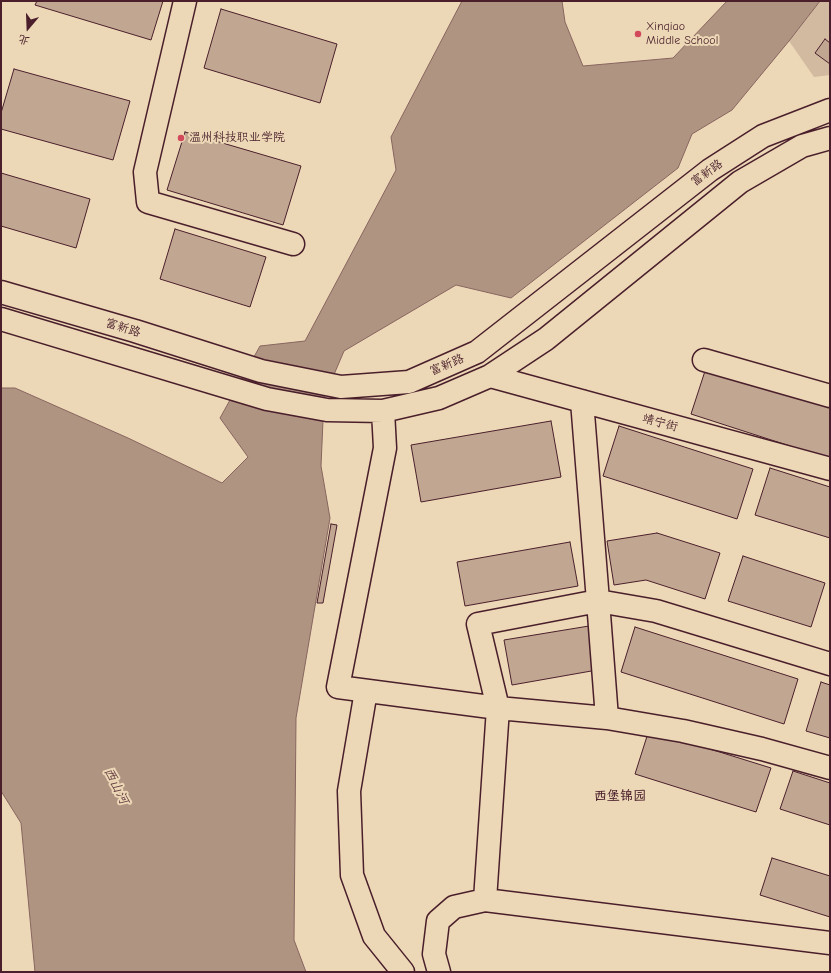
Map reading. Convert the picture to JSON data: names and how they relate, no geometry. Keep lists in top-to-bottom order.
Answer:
{
  "streets": {
    "street": ["富新路", "靖宁街"]
  },
  "districts": ["西堡锦园"],
  "water": ["西山河"],
  "places": ["Xinqiao Middle School", "温州科技职业学院"],
  "north": "bottom"
}
